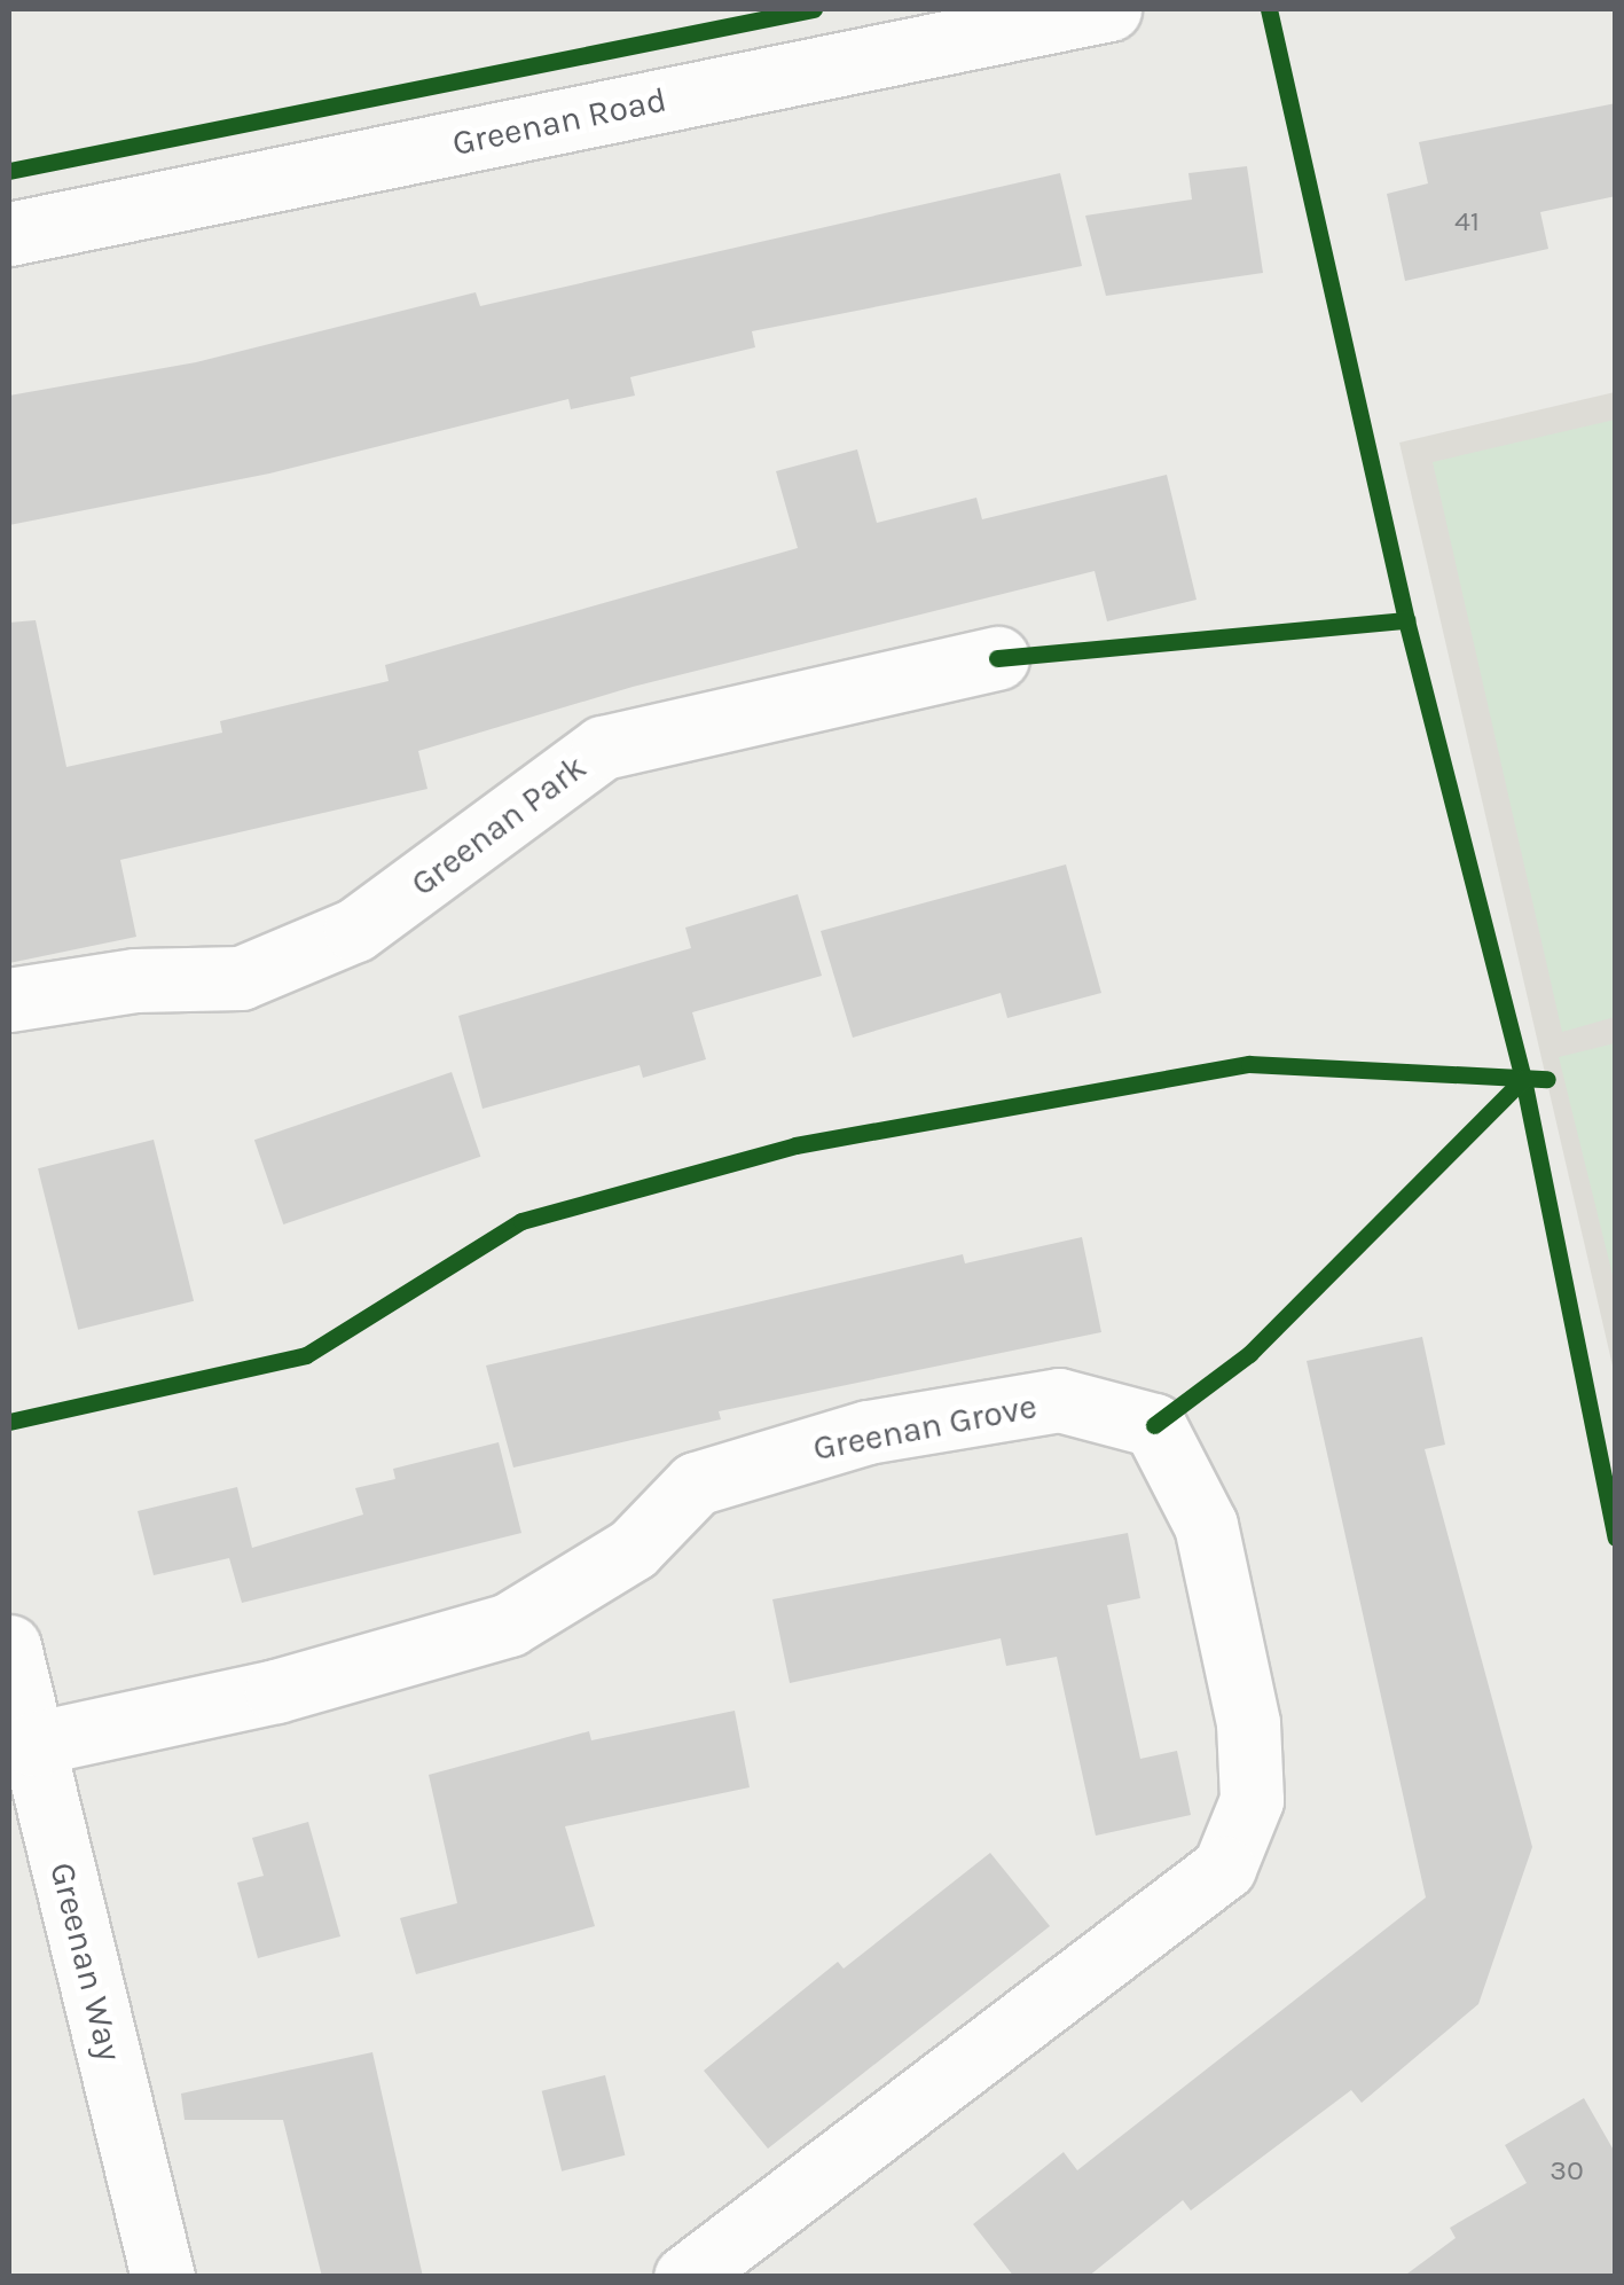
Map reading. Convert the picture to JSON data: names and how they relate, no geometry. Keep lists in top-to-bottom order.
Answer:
{
  "streets": {
    "street": [
      "Greenan Road",
      "Greenan Park",
      "Greenan Grove",
      "Greenan Way"
    ]
  },
  "crossings": [
    ["Greenan Grove", "Greenan Way"]
  ],
  "house_numbers": ["41", "30"]
}
